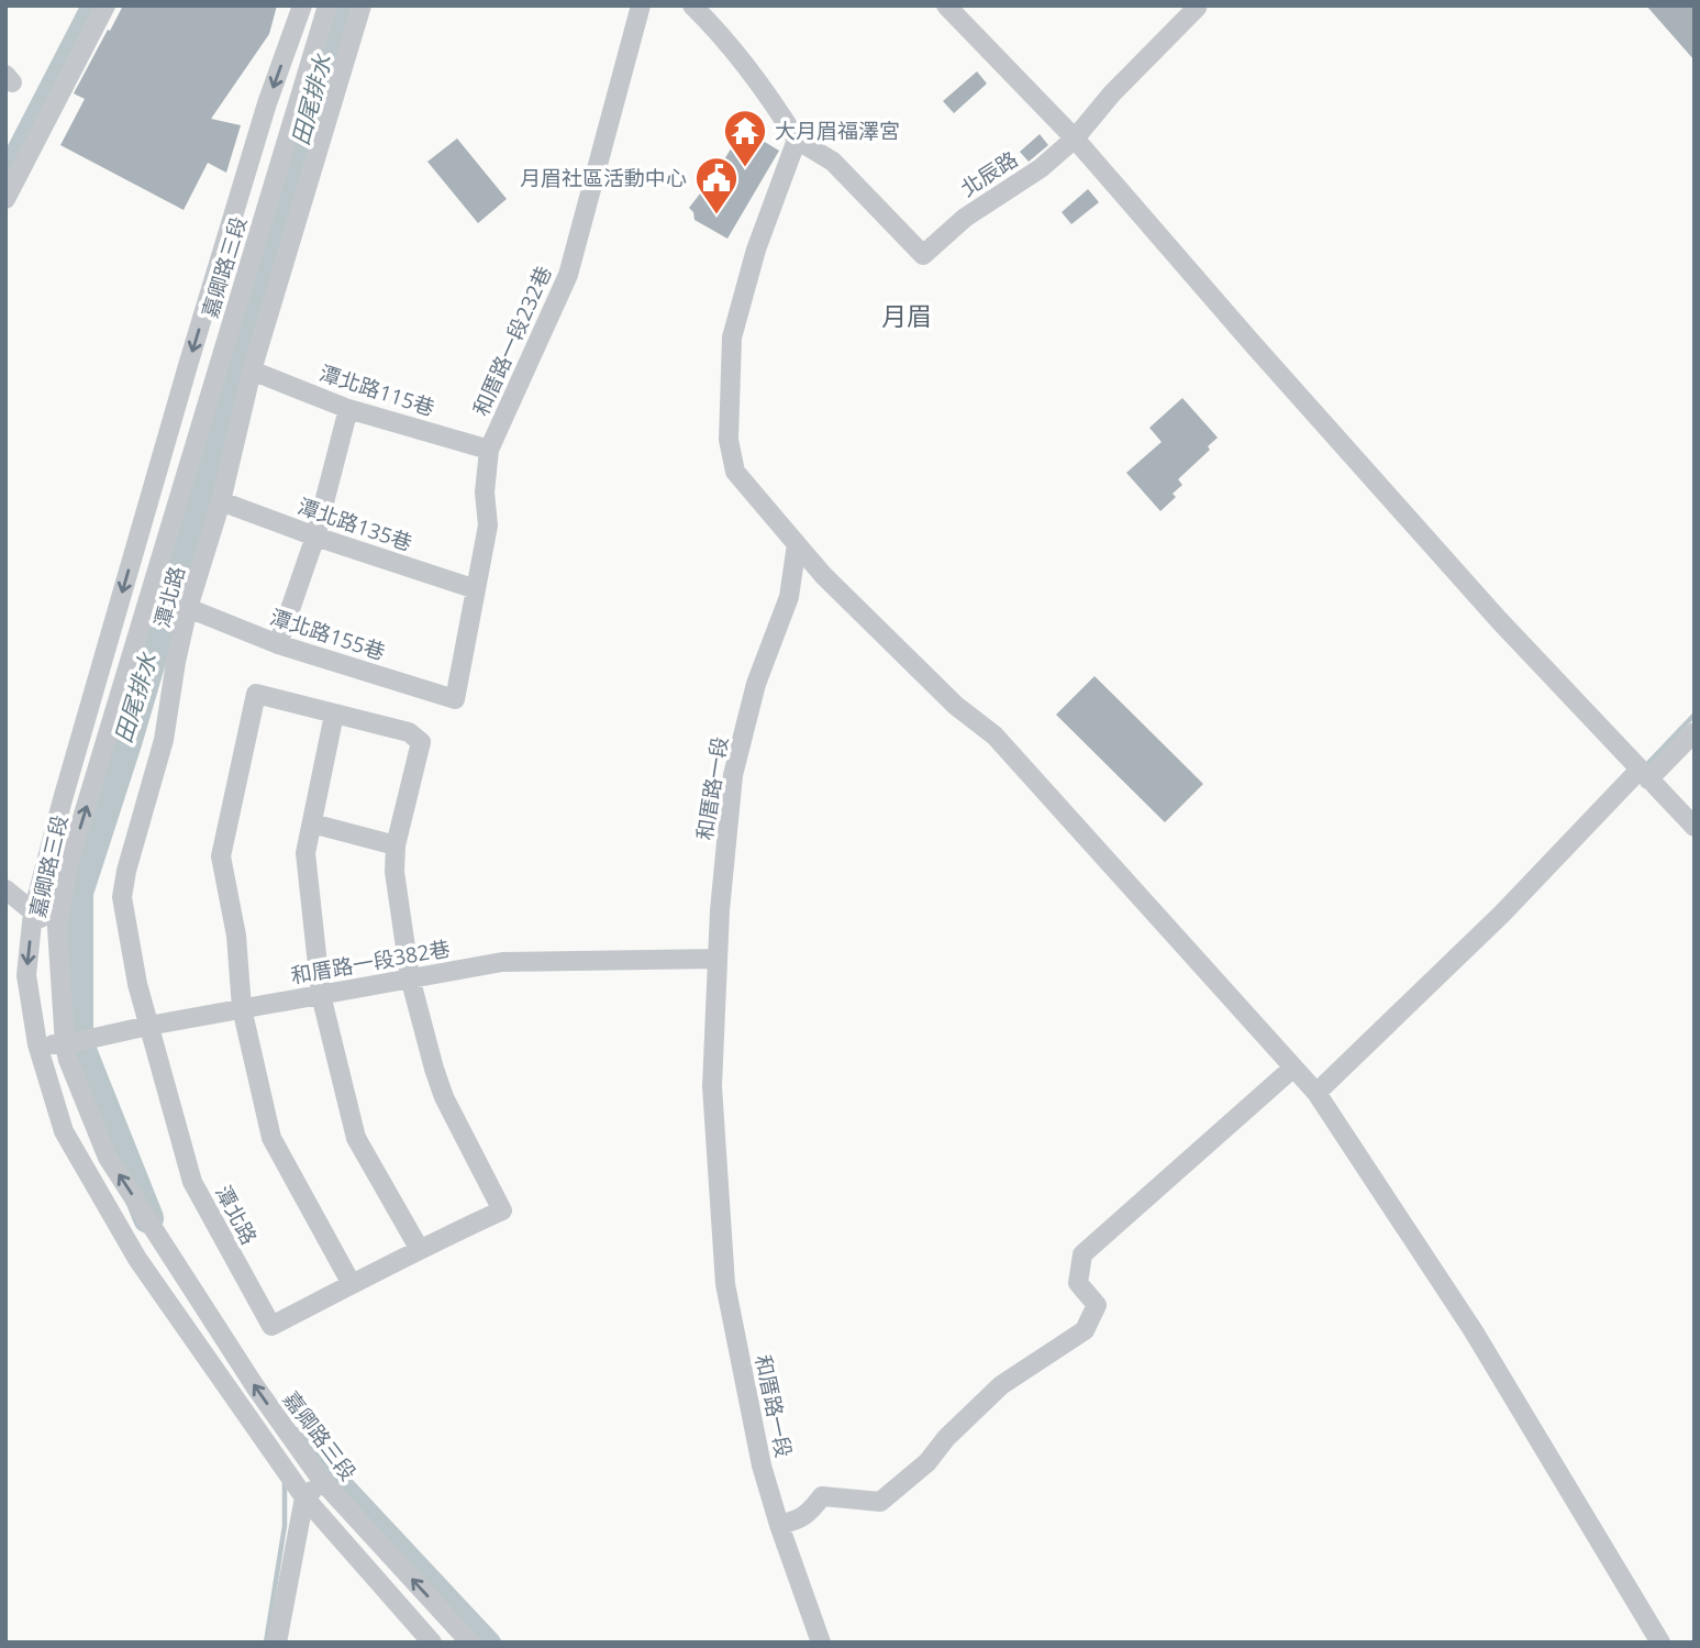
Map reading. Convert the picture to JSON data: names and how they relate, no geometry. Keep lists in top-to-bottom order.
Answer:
{
  "streets": {
    "street": [
      "北辰路",
      "嘉卿路三段",
      "和厝路一段232巷",
      "潭北路115巷",
      "潭北路135巷",
      "潭北路",
      "潭北路155巷",
      "和厝路一段",
      "和厝路一段382巷"
    ]
  },
  "crossings": [
    ["嘉卿路三段", "和厝路一段382巷"],
    ["和厝路一段232巷", "潭北路115巷"],
    ["和厝路一段232巷", "潭北路135巷"],
    ["和厝路一段232巷", "潭北路155巷"],
    ["潭北路115巷", "潭北路"],
    ["潭北路135巷", "潭北路"],
    ["潭北路", "潭北路155巷"],
    ["潭北路", "和厝路一段382巷"],
    ["和厝路一段", "和厝路一段382巷"]
  ],
  "districts": ["月眉"],
  "water": ["田尾排水"],
  "places": {
    "temple": ["大月眉福澤宮"],
    "public building": ["月眉社區活動中心"]
  }
}
